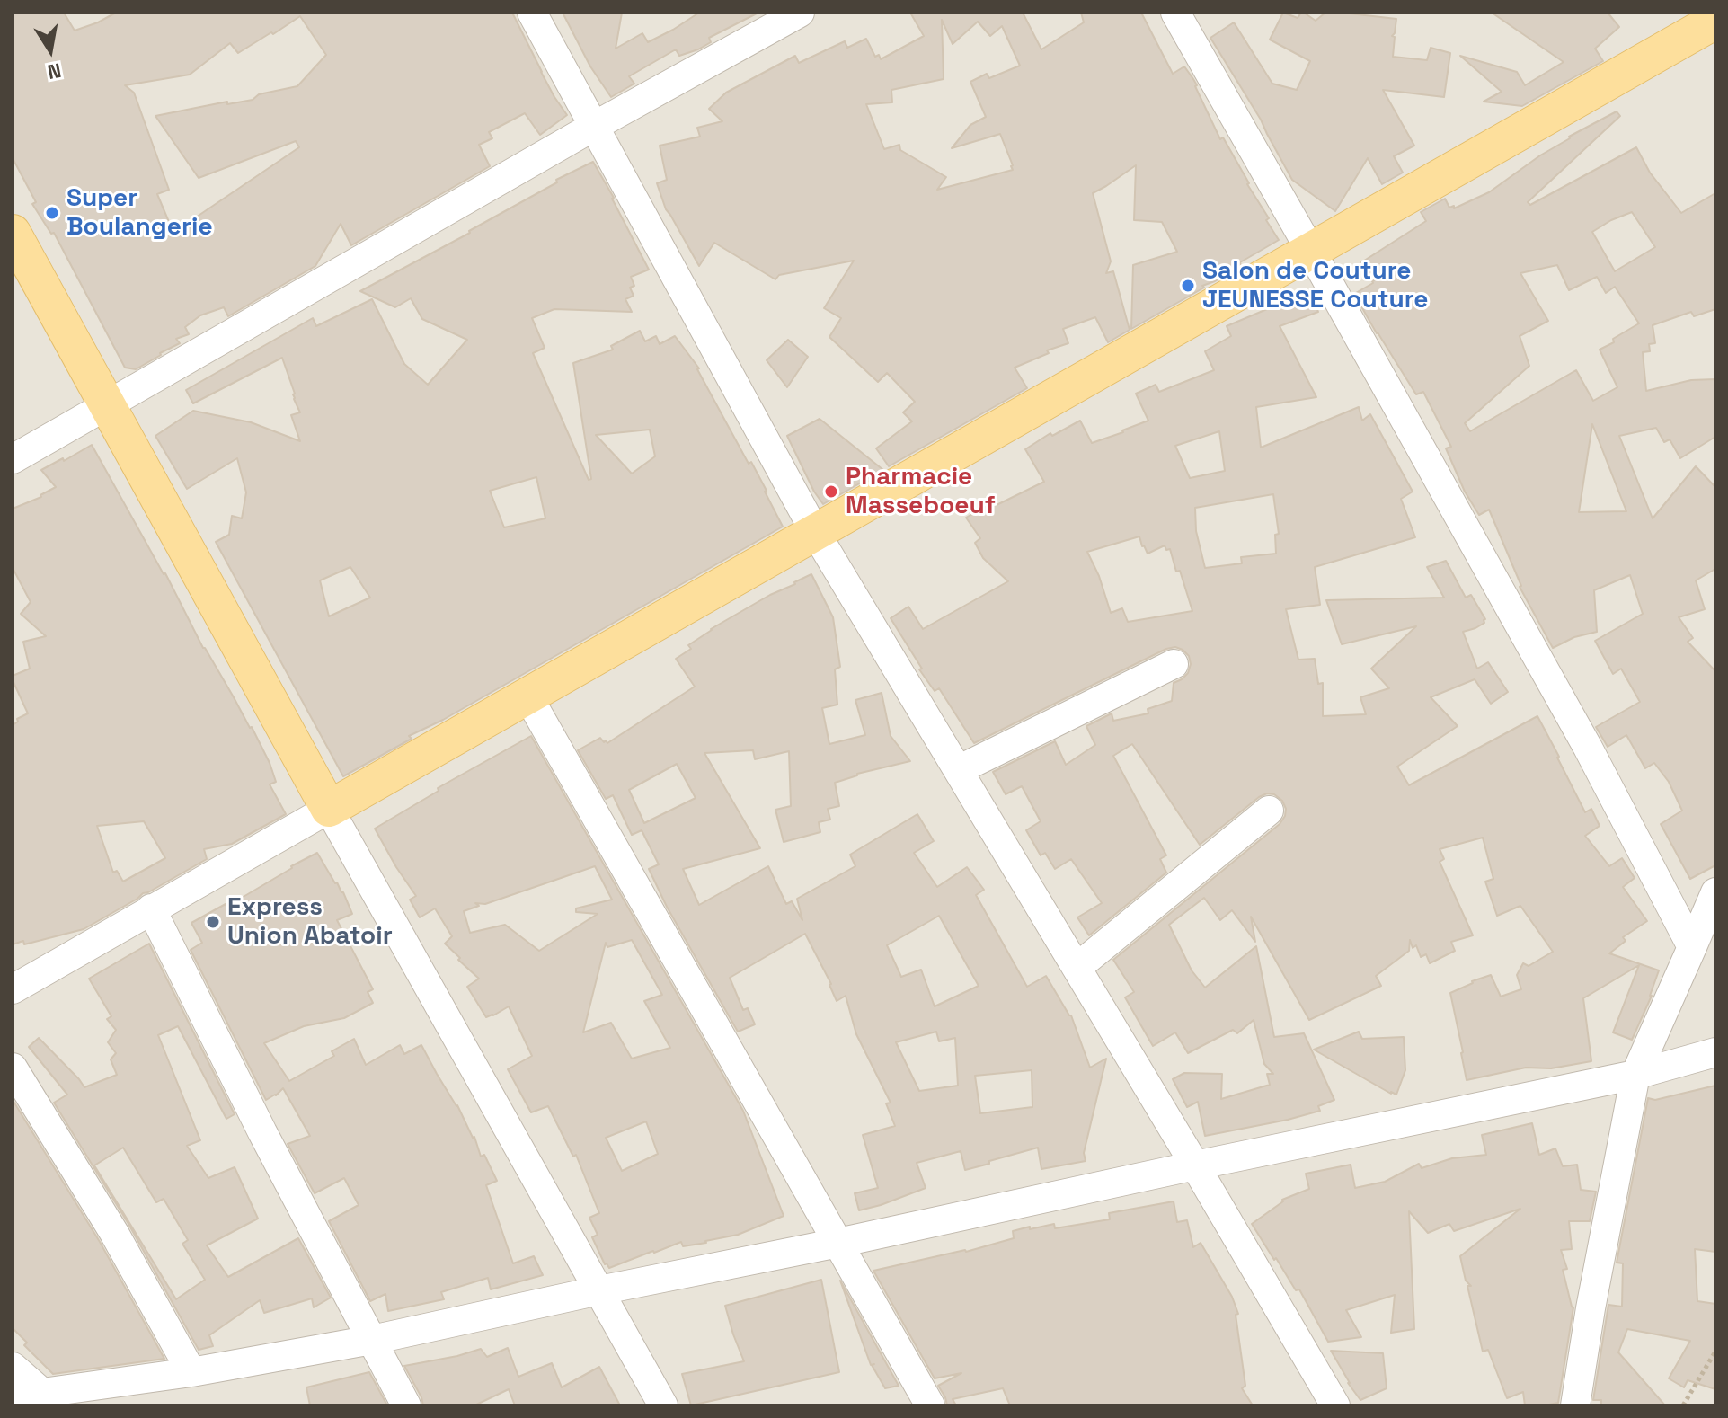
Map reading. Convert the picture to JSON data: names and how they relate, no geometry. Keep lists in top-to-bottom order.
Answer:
{
  "places": [
    "Super Boulangerie",
    "Salon de Couture JEUNESSE Couture",
    "Pharmacie Masseboeuf",
    "Express Union Abatoir"
  ],
  "north": "bottom"
}
